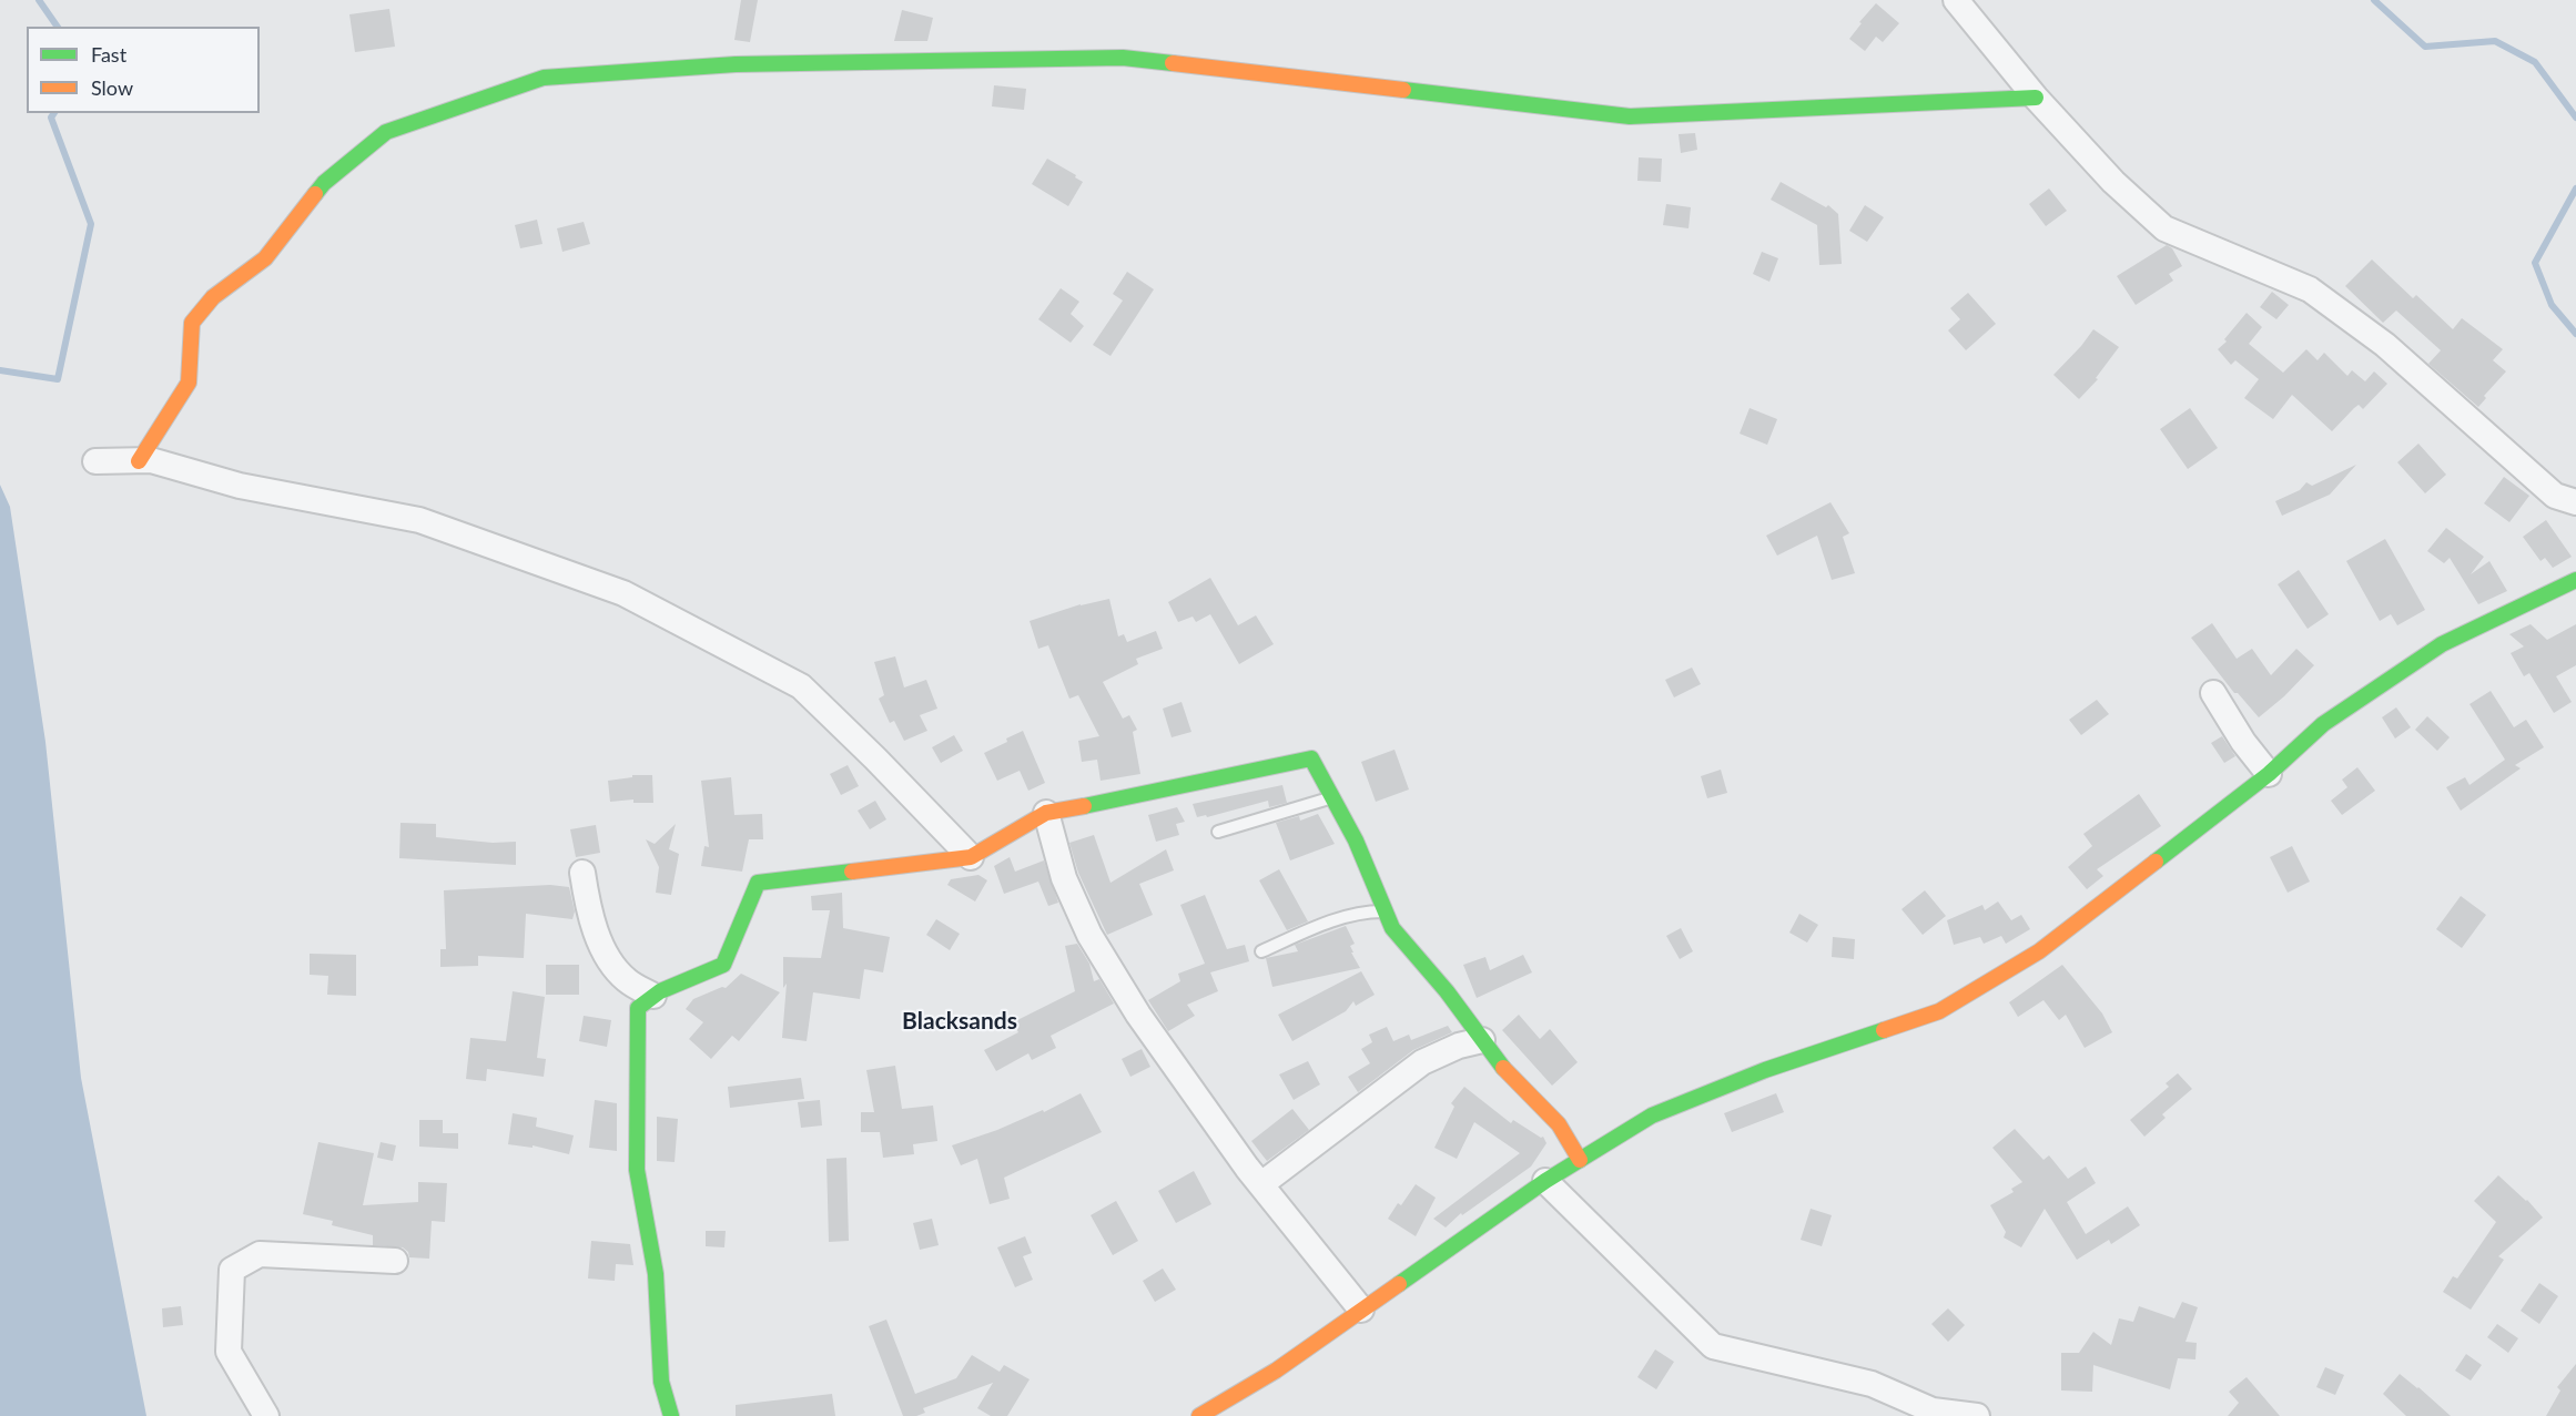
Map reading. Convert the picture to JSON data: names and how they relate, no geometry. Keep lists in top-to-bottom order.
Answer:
{
  "districts": ["Blacksands"],
  "legend": ["Fast", "Slow"]
}
